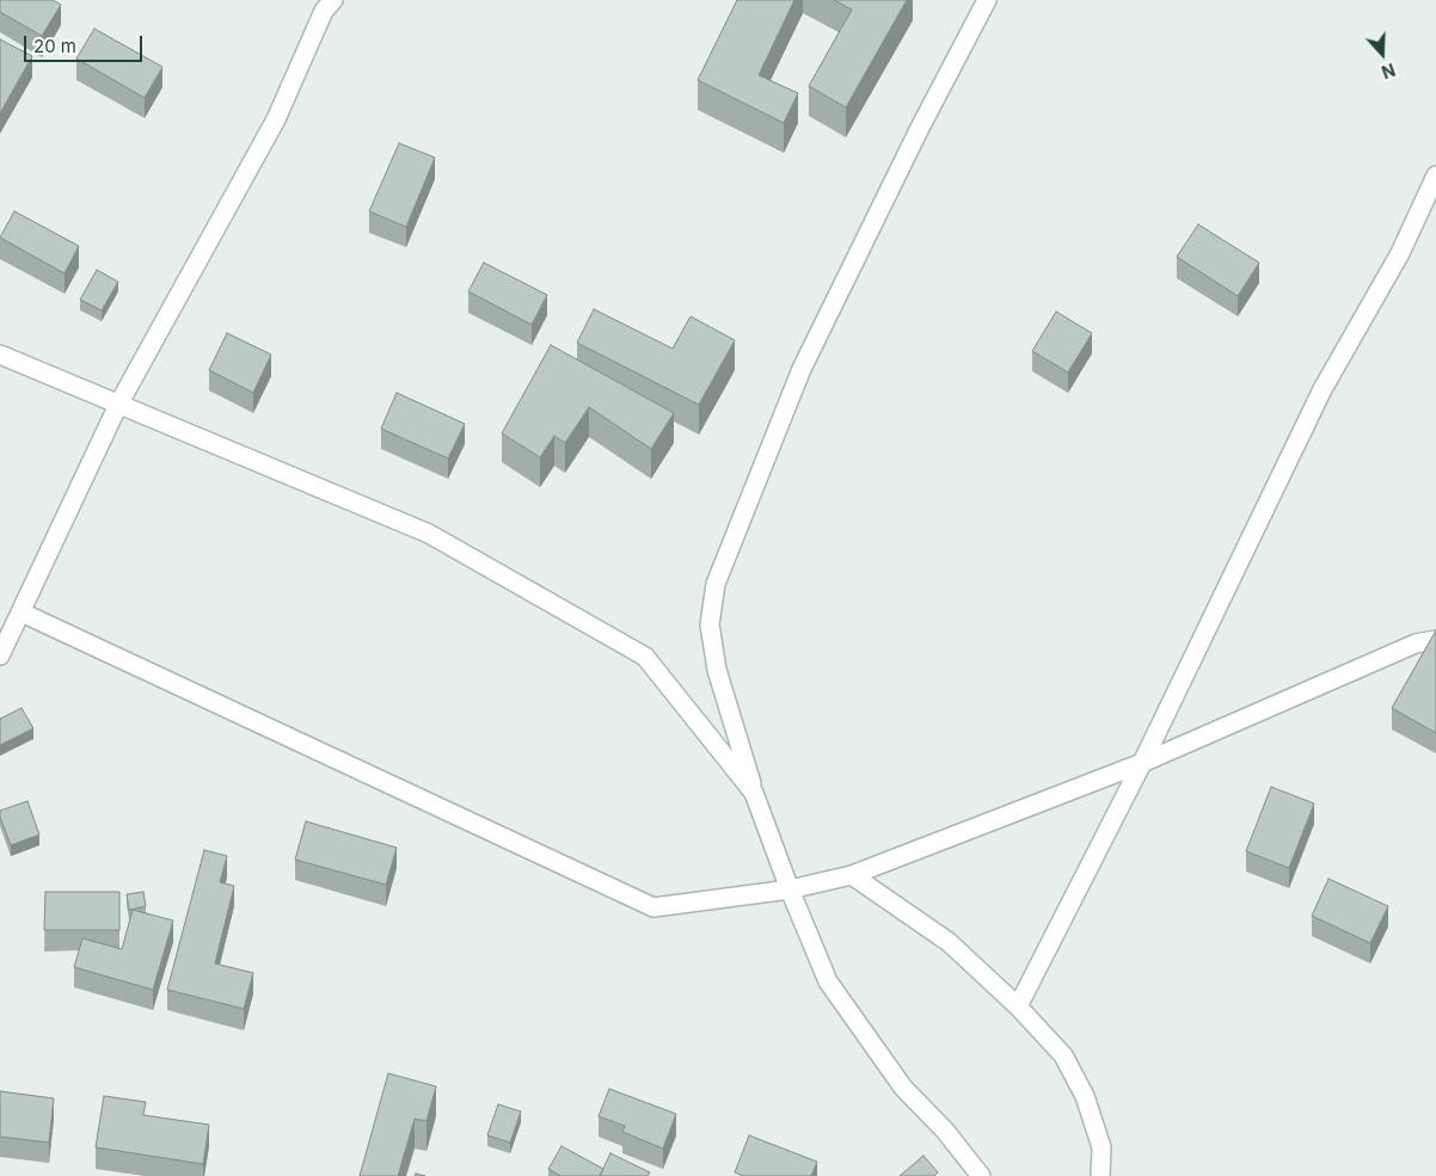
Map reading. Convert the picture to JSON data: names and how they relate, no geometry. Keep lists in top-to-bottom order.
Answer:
{
  "scale_bar": "20 m",
  "north": "bottom"
}
